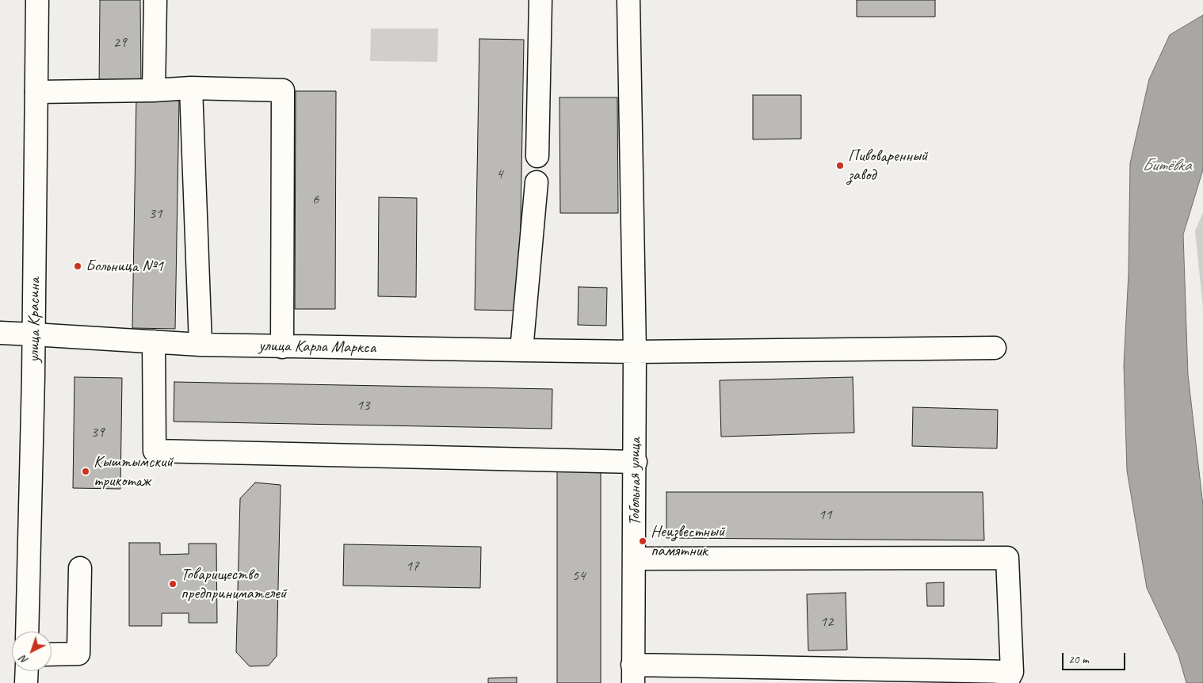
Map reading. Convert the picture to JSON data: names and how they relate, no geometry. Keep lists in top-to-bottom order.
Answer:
{
  "streets": {
    "street": ["улица Красина", "улица Карла Маркса", "Тобольная улица"]
  },
  "crossings": [
    ["улица Красина", "улица Карла Маркса"],
    ["улица Карла Маркса", "Тобольная улица"]
  ],
  "water": ["Битёвка"],
  "places": [
    "Пивоваренный завод",
    "Больница №1",
    "Кыштымский трикотаж",
    "Неизвестный памятник",
    "Товарищество предпринимателей"
  ],
  "house_numbers": [
    "29",
    "4",
    "6",
    "31",
    "13",
    "39",
    "11",
    "17",
    "54",
    "12"
  ],
  "scale_bar": "20 m",
  "north": "bottom left"
}
